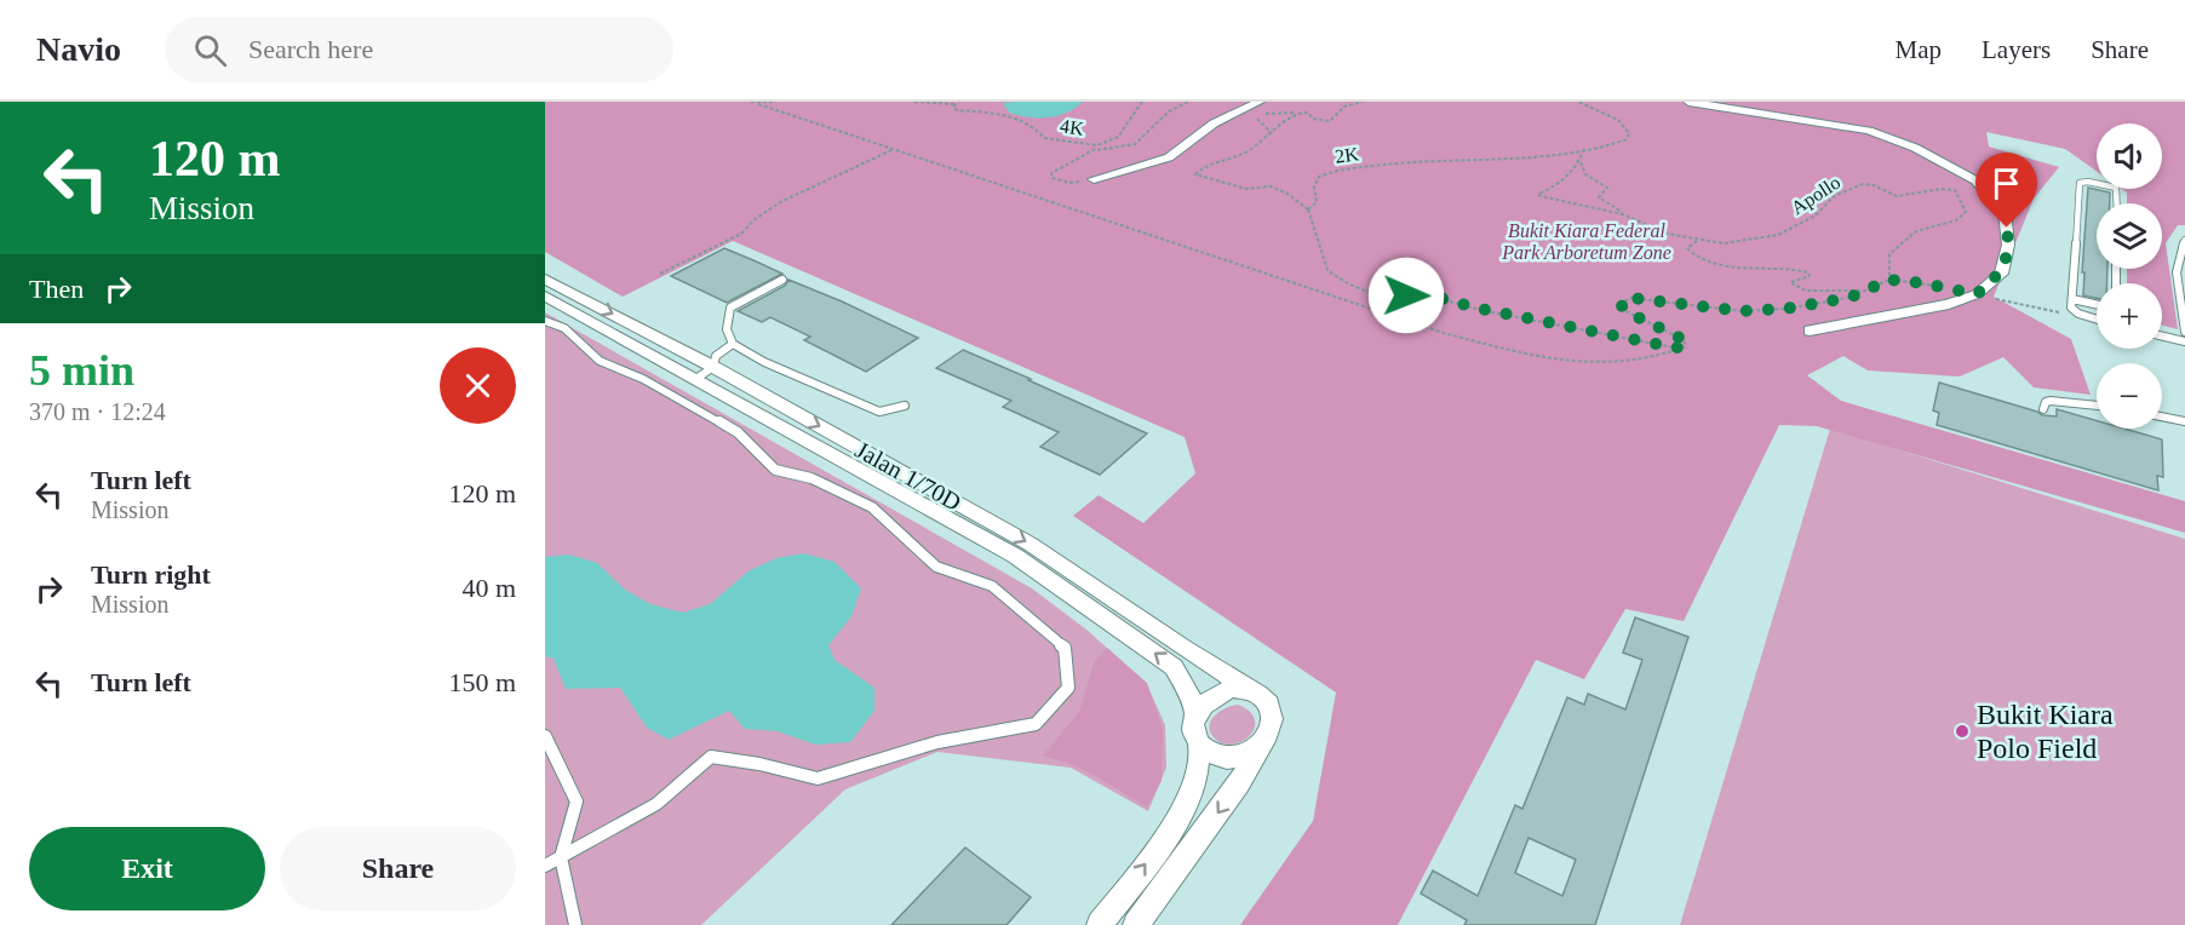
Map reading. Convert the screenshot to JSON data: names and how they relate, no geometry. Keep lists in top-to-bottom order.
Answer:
{
  "streets": {
    "street": ["Jalan 1/70D"],
    "path": ["4K", "2K", "Apollo"]
  },
  "parks": ["Bukit Kiara Federal Park Arboretum Zone"],
  "places": ["Bukit Kiara Polo Field"],
  "page": {
    "header": "Navio",
    "search": "Search here",
    "nav": ["Map", "Layers", "Share"],
    "turn": ["120 m", "Mission"],
    "map_buttons": ["+", "−"],
    "then": "Then",
    "heading": ["5 min", "370 m · 12:24"],
    "list": [
      {
        "name": "Turn left",
        "note": "Mission",
        "value": "120 m"
      },
      {
        "name": "Turn right",
        "note": "Mission",
        "value": "40 m"
      },
      {
        "name": "Turn left",
        "value": "150 m"
      }
    ],
    "buttons": ["Exit", "Share"]
  }
}
